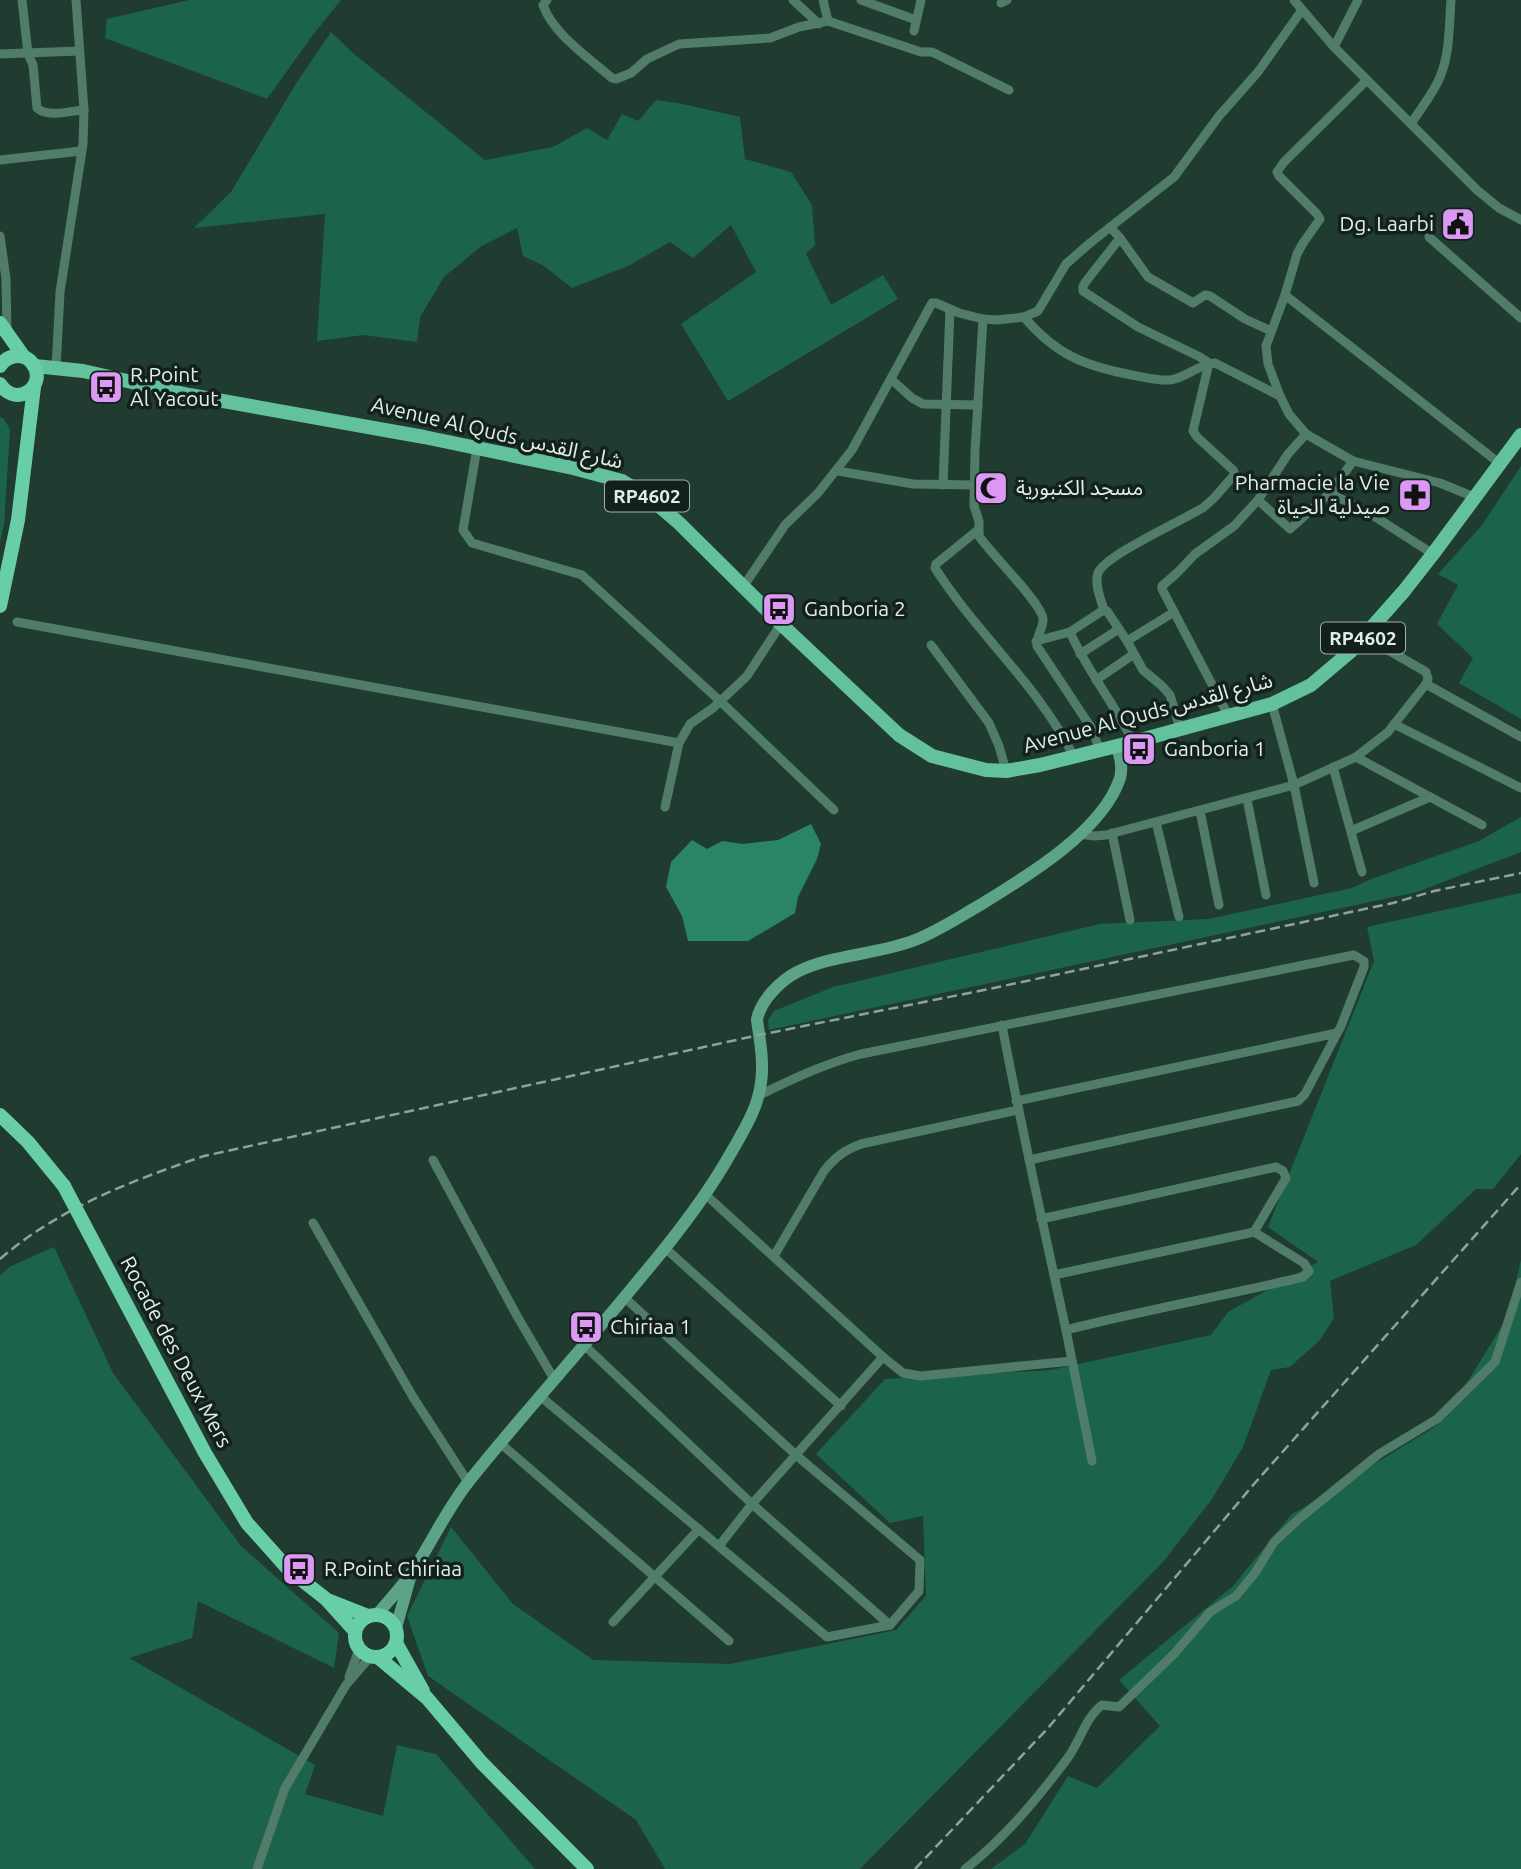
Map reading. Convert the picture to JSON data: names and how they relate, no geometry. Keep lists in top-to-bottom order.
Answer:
{
  "streets": {
    "highway": ["RP4602", "Rocade des Deux Mers"],
    "main road": ["Avenue Al Quds شارع القدس"]
  },
  "crossings": [
    ["Avenue Al Quds شارع القدس", "RP4602"]
  ],
  "places": {
    "public building": ["Dg. Laarbi"],
    "bus stop": [
      "R.Point Al Yacout",
      "Ganboria 2",
      "Ganboria 1",
      "Chiriaa 1",
      "R.Point Chiriaa"
    ],
    "mosque": ["مسجد الكنبورية"],
    "pharmacy": ["Pharmacie la Vie صيدلية الحياة"]
  }
}
